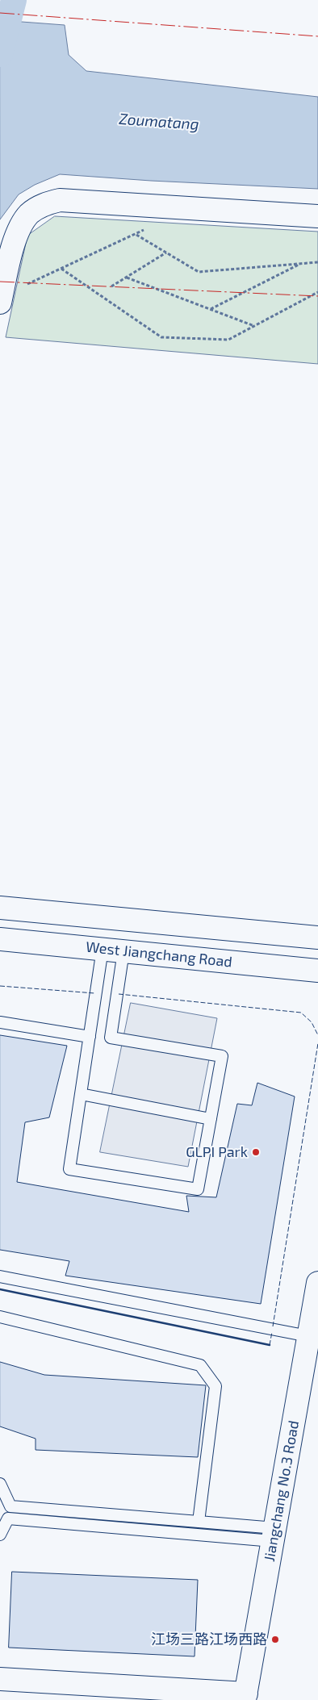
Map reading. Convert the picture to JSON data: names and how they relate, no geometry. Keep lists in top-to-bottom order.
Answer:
{
  "streets": {
    "street": ["West Jiangchang Road", "Jiangchang No.3 Road"]
  },
  "water": ["Zoumatang"],
  "places": ["GLPI Park", "江场三路江场西路"]
}
